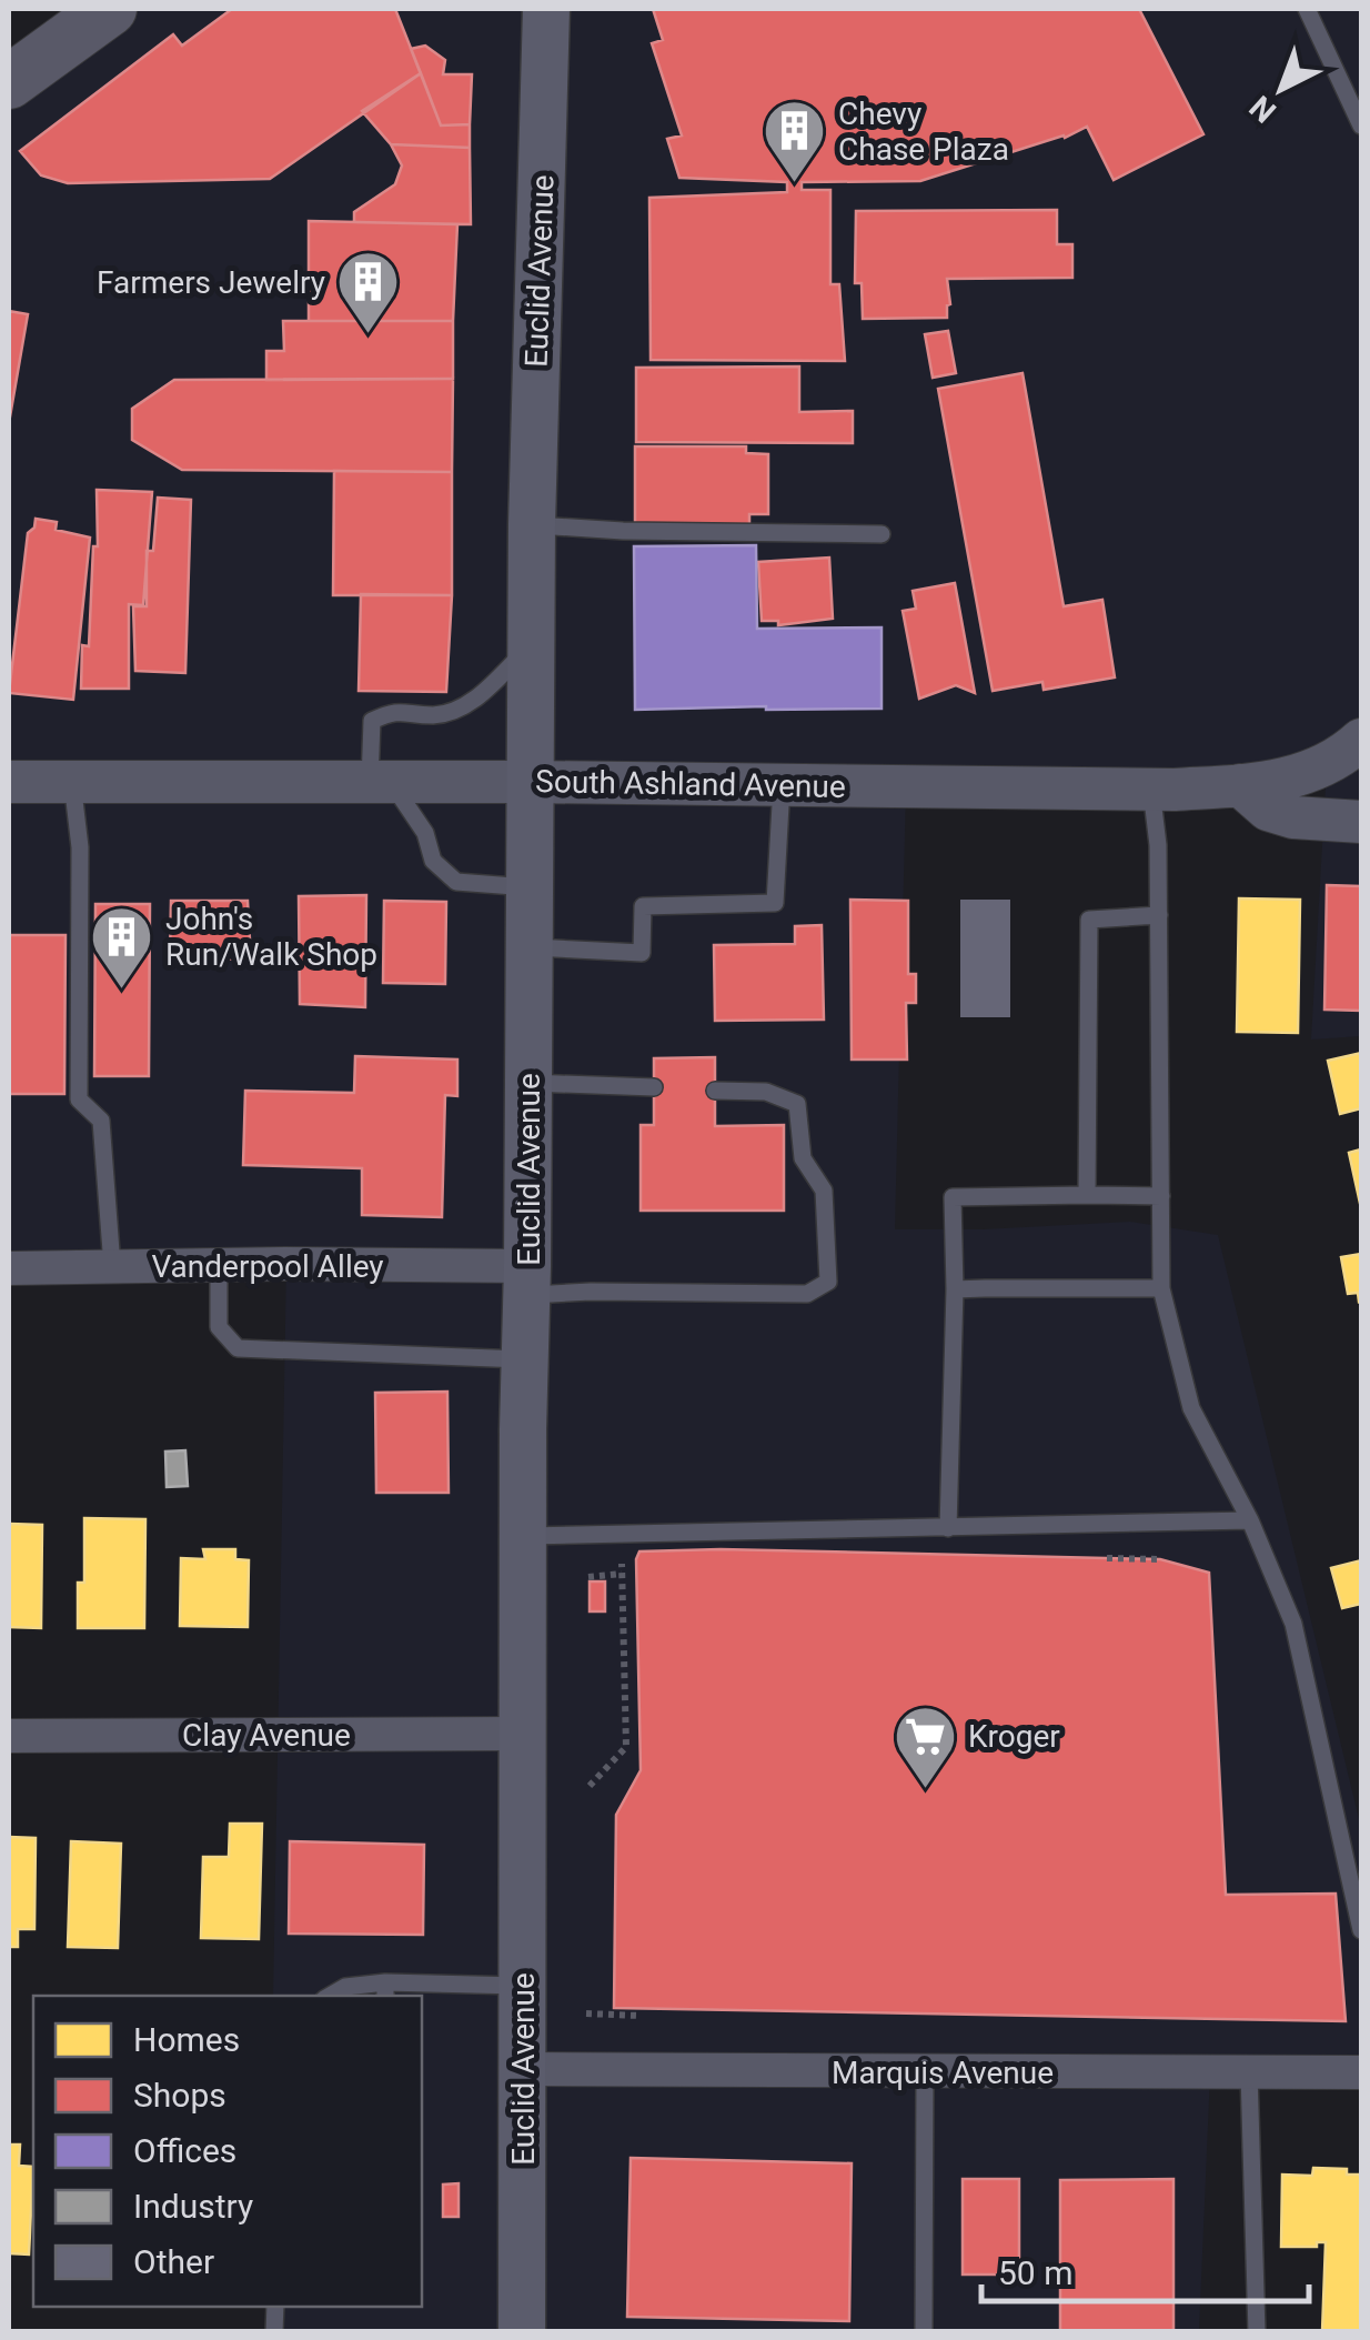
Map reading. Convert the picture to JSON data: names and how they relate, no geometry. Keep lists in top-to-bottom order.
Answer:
{
  "streets": {
    "main road": ["Euclid Avenue"],
    "street": [
      "South Ashland Avenue",
      "Vanderpool Alley",
      "Clay Avenue",
      "Marquis Avenue"
    ]
  },
  "crossings": [
    ["Euclid Avenue", "South Ashland Avenue"],
    ["Euclid Avenue", "Vanderpool Alley"],
    ["Euclid Avenue", "Clay Avenue"],
    ["Euclid Avenue", "Marquis Avenue"]
  ],
  "places": {
    "building": ["Chevy Chase Plaza", "Farmers Jewelry", "John's Run/Walk Shop"],
    "supermarket": ["Kroger"]
  },
  "legend": [
    "Homes",
    "Shops",
    "Offices",
    "Industry",
    "Other"
  ],
  "scale_bar": "50 m",
  "north": "bottom left"
}
